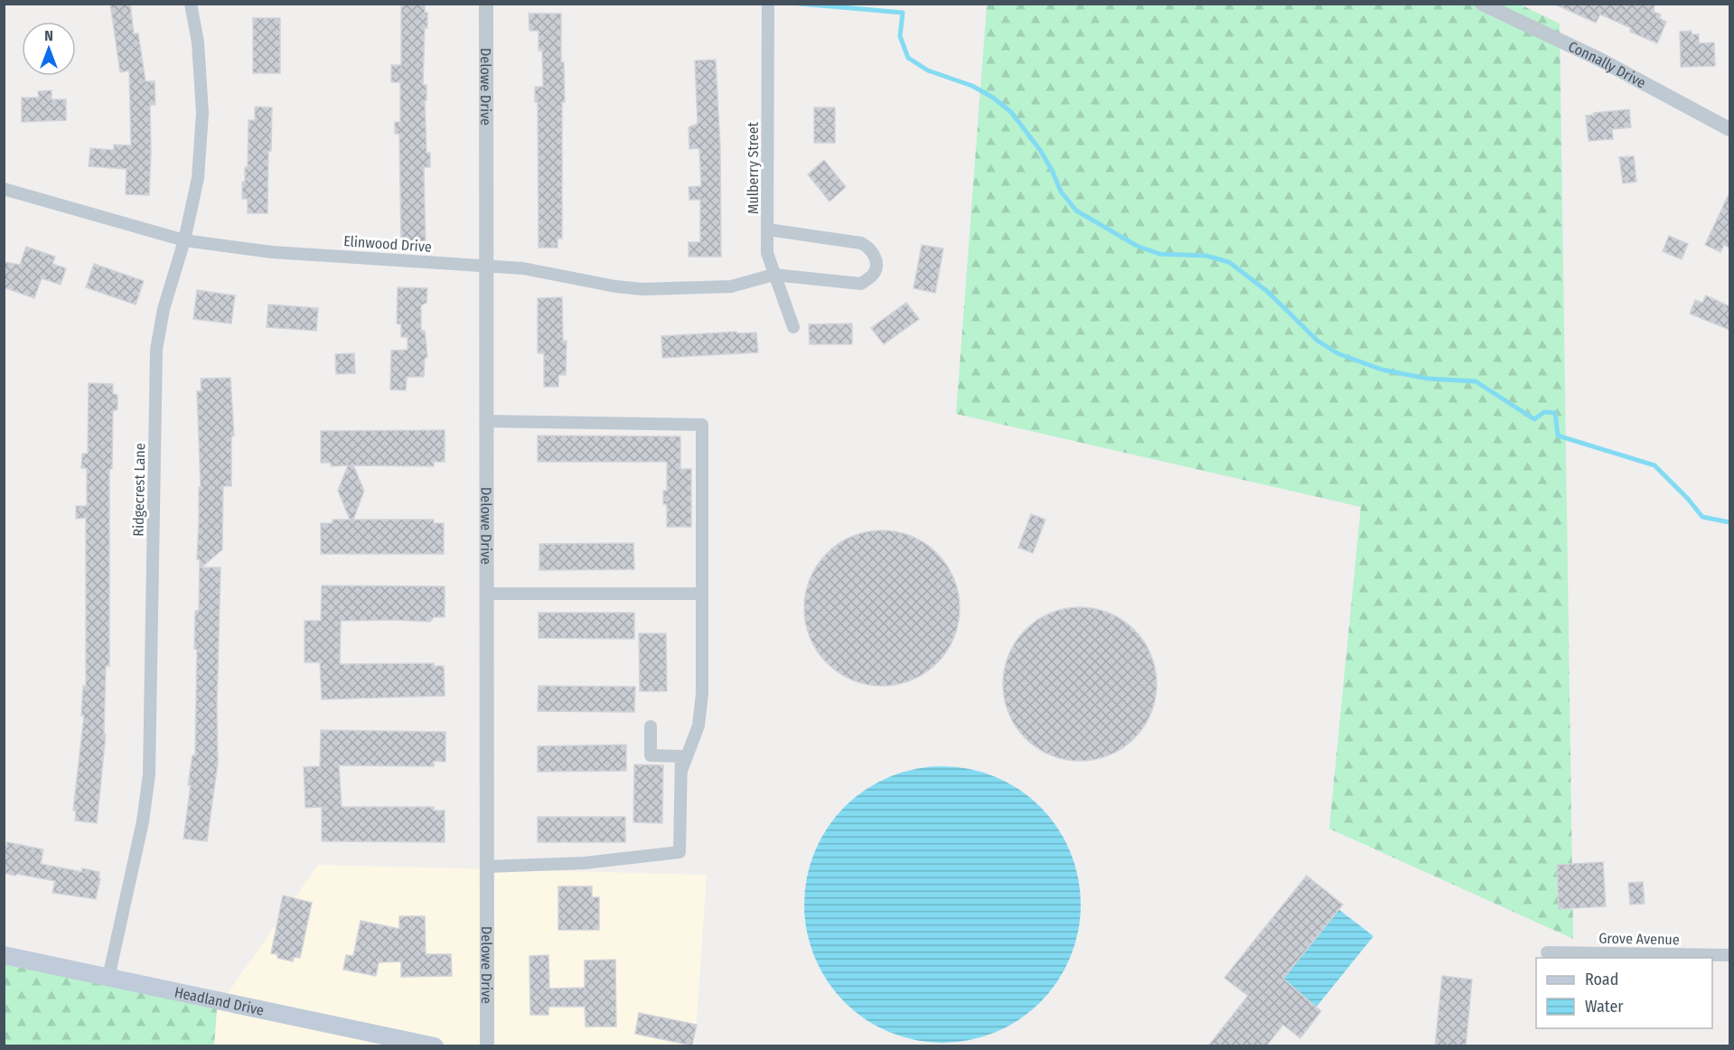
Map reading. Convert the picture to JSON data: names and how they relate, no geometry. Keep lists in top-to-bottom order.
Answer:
{
  "streets": {
    "main road": ["Headland Drive"],
    "street": [
      "Connally Drive",
      "Delowe Drive",
      "Mulberry Street",
      "Elinwood Drive",
      "Ridgecrest Lane",
      "Grove Avenue"
    ]
  },
  "crossings": [
    ["Delowe Drive", "Elinwood Drive"],
    ["Mulberry Street", "Elinwood Drive"],
    ["Elinwood Drive", "Ridgecrest Lane"],
    ["Ridgecrest Lane", "Headland Drive"]
  ],
  "legend": ["Road", "Water"],
  "north": "top"
}
